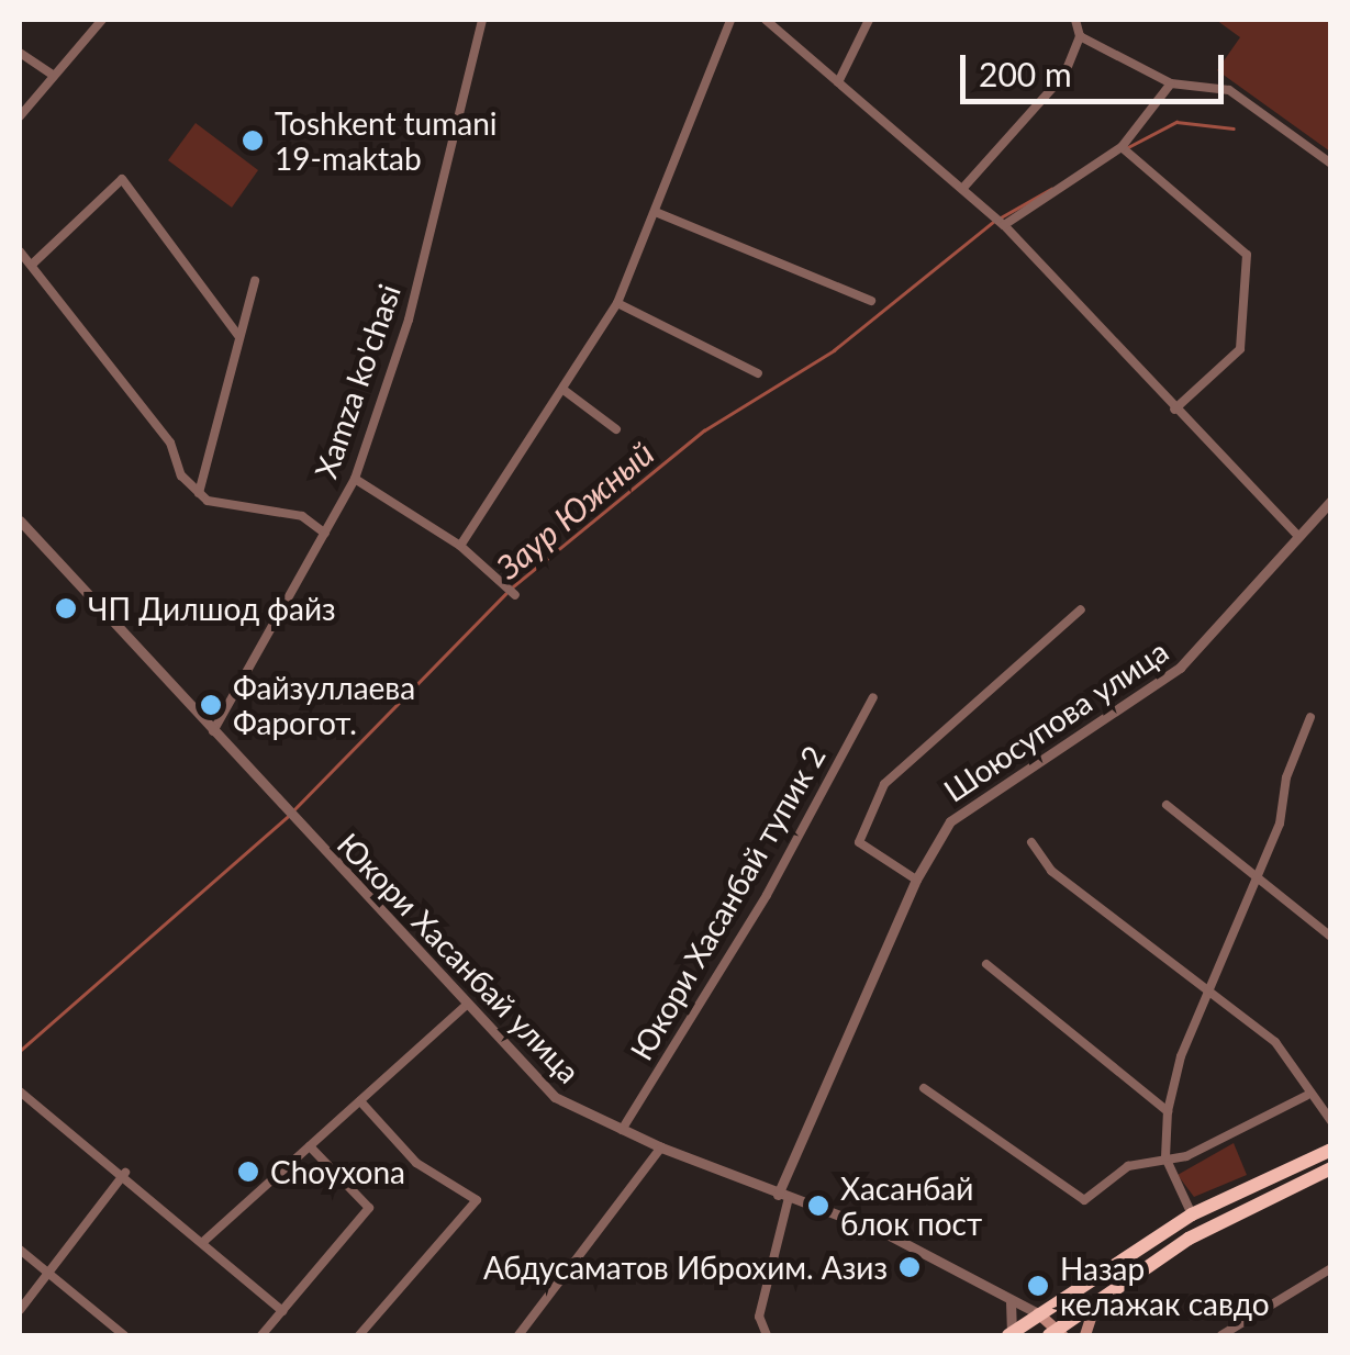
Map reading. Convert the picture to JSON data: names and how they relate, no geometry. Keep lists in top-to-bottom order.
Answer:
{
  "streets": {
    "street": [
      "Xamza ko'chasi",
      "Шоюсупова улица",
      "Юкори Хасанбай тупик 2",
      "Юкори Хасанбай улица"
    ]
  },
  "crossings": [
    ["Xamza ko'chasi", "Юкори Хасанбай улица"],
    ["Шоюсупова улица", "Юкори Хасанбай улица"],
    ["Юкори Хасанбай тупик 2", "Юкори Хасанбай улица"]
  ],
  "water": ["Заур Южный"],
  "places": [
    "Toshkent tumani 19-maktab",
    "ЧП Дилшод файз",
    "Файзуллаева Фарогот.",
    "Choyxona",
    "Хасанбай блок пост",
    "Абдусаматов Иброхим. Азиз",
    "Назар келажак савдо"
  ],
  "scale_bar": "200 m"
}
